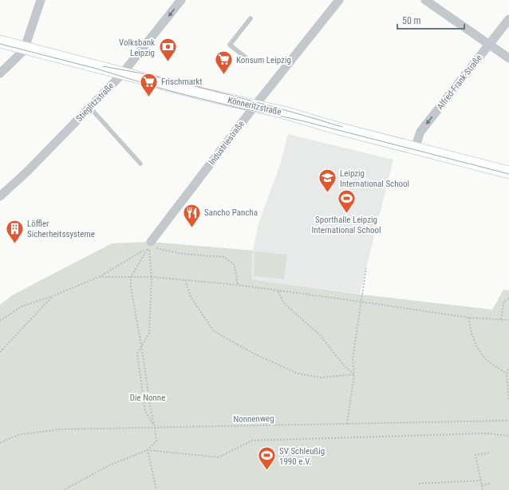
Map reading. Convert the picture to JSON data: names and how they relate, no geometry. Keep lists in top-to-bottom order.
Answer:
{
  "streets": {
    "main road": ["Könneritzstraße"],
    "street": ["Alfred-Frank-Straße", "Stieglitzstraße", "Industriestraße"],
    "path": ["Nonnenweg"]
  },
  "crossings": [
    ["Alfred-Frank-Straße", "Könneritzstraße"],
    ["Stieglitzstraße", "Könneritzstraße"],
    ["Könneritzstraße", "Industriestraße"]
  ],
  "one_way": ["Alfred-Frank-Straße", "Stieglitzstraße"],
  "parks": ["Die Nonne"],
  "places": {
    "bank": ["Volksbank Leipzig"],
    "supermarket": ["Konsum Leipzig", "Frischmarkt"],
    "school or university": ["Leipzig International School"],
    "sports": ["Sporthalle Leipzig International School", "SV Schleußig 1990 e.V."],
    "restaurant": ["Sancho Pancha"],
    "building": ["Löffler Sicherheitssysteme"]
  },
  "scale_bar": "50 m"
}
